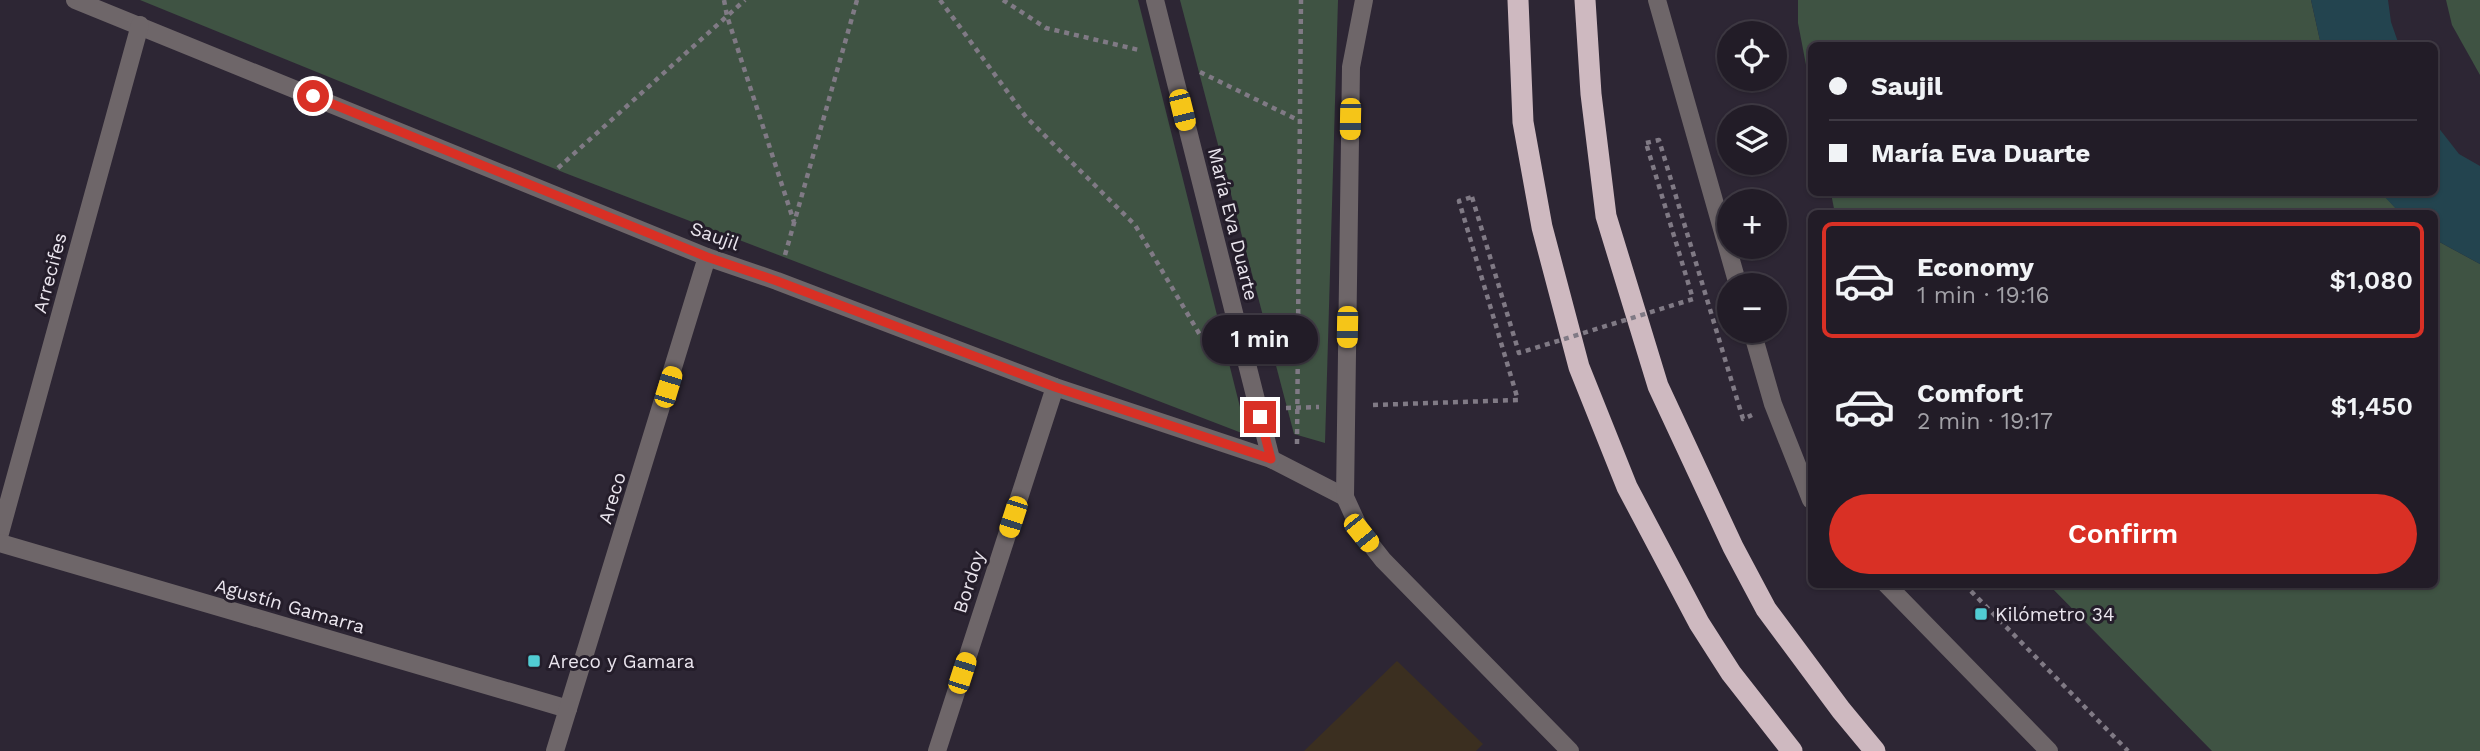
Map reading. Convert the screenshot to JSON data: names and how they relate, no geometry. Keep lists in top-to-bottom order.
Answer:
{
  "streets": {
    "street": [
      "María Eva Duarte",
      "Saujil",
      "Arrecifes",
      "Areco",
      "Bordoy",
      "Agustín Gamarra"
    ]
  },
  "crossings": [
    ["María Eva Duarte", "Saujil"],
    ["Saujil", "Arrecifes"],
    ["Saujil", "Areco"],
    ["Saujil", "Bordoy"],
    ["Areco", "Agustín Gamarra"]
  ],
  "places": {
    "transit": ["Kilómetro 34", "Areco y Gamara"]
  },
  "page": {
    "map_buttons": ["+", "−"],
    "banner": ["Saujil", "María Eva Duarte"],
    "list": [
      {
        "name": "Economy",
        "note": "1 min · 19:16",
        "value": "$1,080"
      },
      {
        "name": "Comfort",
        "note": "2 min · 19:17",
        "value": "$1,450"
      }
    ],
    "bubble": "1 min",
    "buttons": "Confirm"
  }
}
